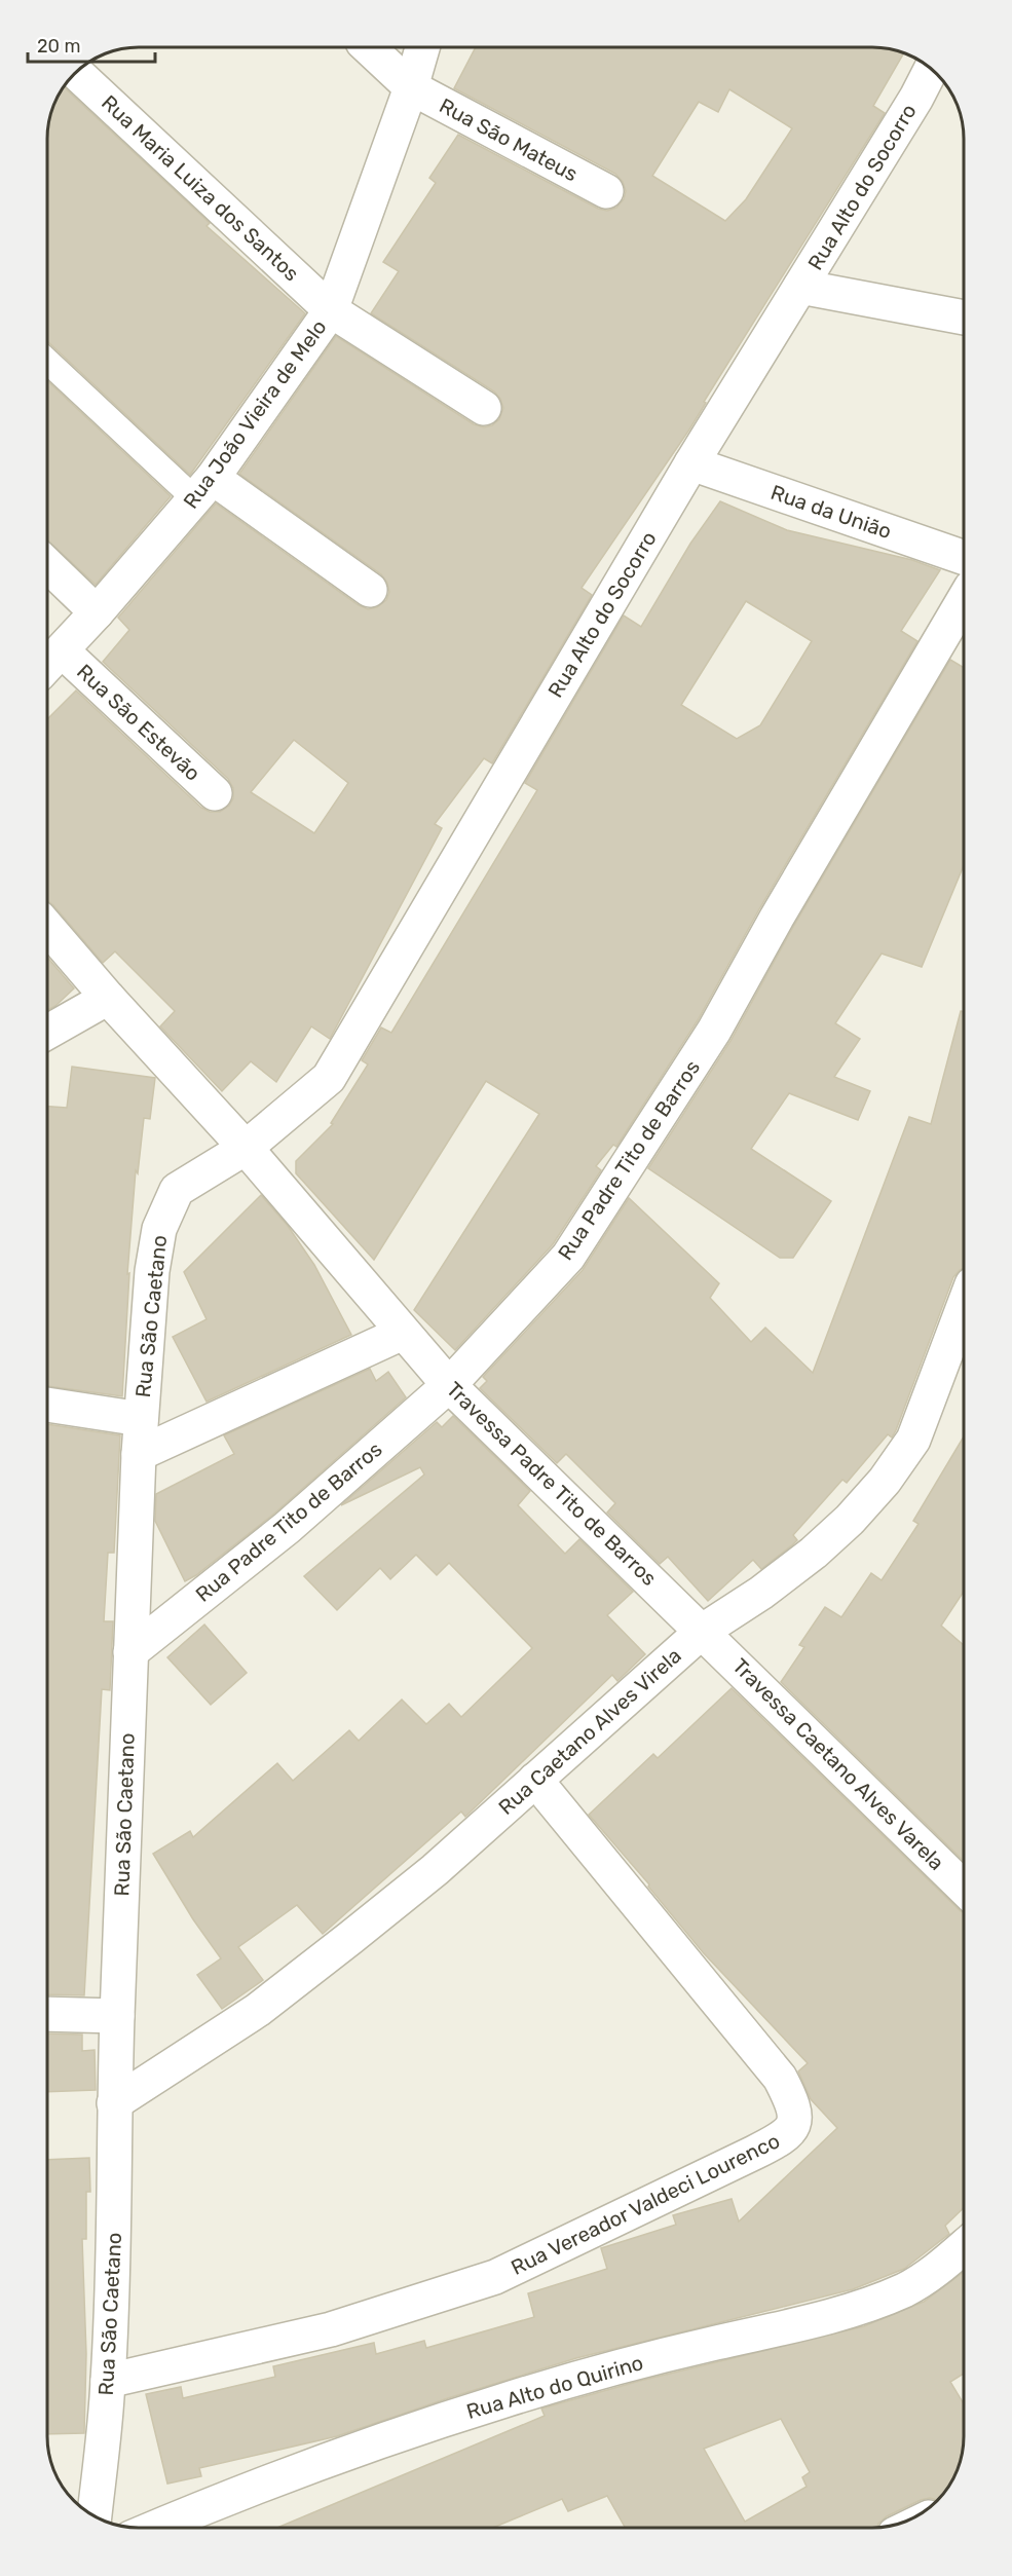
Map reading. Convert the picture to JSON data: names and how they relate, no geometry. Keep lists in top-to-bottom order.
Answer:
{
  "streets": {
    "street": [
      "Rua São Mateus",
      "Rua Alto do Socorro",
      "Rua Maria Luiza dos Santos",
      "Rua João Vieira de Melo",
      "Rua da União",
      "Rua São Estevão",
      "Rua Padre Tito de Barros",
      "Rua São Caetano",
      "Travessa Padre Tito de Barros",
      "Rua Caetano Alves Virela",
      "Travessa Caetano Alves Varela",
      "Rua Vereador Valdeci Lourenco",
      "Rua Alto do Quirino"
    ]
  },
  "crossings": [
    ["Rua São Mateus", "Rua João Vieira de Melo"],
    ["Rua Alto do Socorro", "Rua da União"],
    ["Rua Alto do Socorro", "Rua São Caetano"],
    ["Rua Alto do Socorro", "Travessa Padre Tito de Barros"],
    ["Rua Maria Luiza dos Santos", "Rua João Vieira de Melo"],
    ["Rua João Vieira de Melo", "Rua São Estevão"],
    ["Rua Padre Tito de Barros", "Rua São Caetano"],
    ["Rua Padre Tito de Barros", "Travessa Padre Tito de Barros"],
    ["Rua São Caetano", "Travessa Padre Tito de Barros"],
    ["Rua São Caetano", "Rua Caetano Alves Virela"],
    ["Rua São Caetano", "Rua Vereador Valdeci Lourenco"],
    ["Travessa Padre Tito de Barros", "Rua Caetano Alves Virela"],
    ["Travessa Padre Tito de Barros", "Travessa Caetano Alves Varela"],
    ["Rua Caetano Alves Virela", "Travessa Caetano Alves Varela"],
    ["Rua Caetano Alves Virela", "Rua Vereador Valdeci Lourenco"]
  ],
  "scale_bar": "20 m"
}
